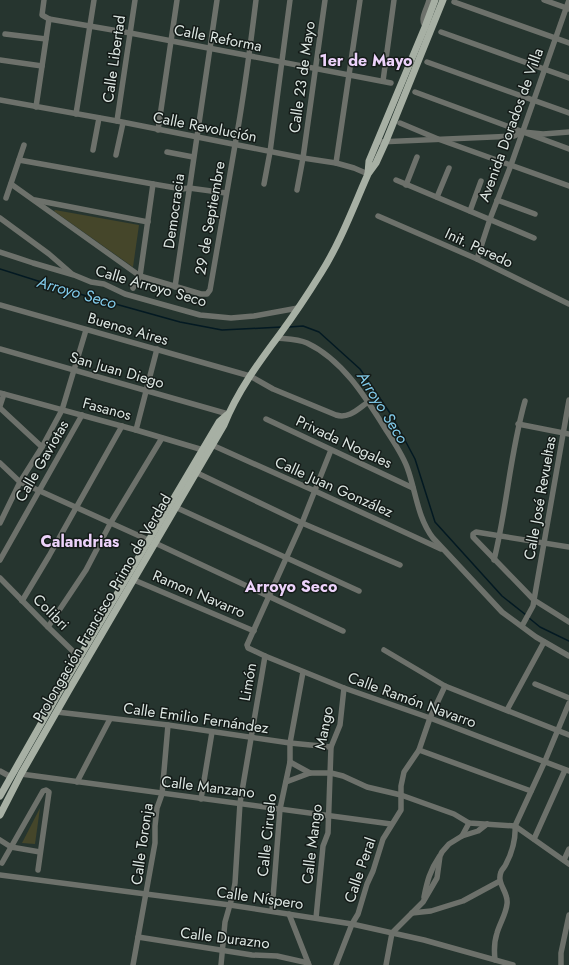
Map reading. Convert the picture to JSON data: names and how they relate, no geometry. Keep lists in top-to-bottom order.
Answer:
{
  "streets": {
    "main road": ["Prolongación Francisco Primo de Verdad"],
    "street": [
      "Calle Reforma",
      "Calle Libertad",
      "Calle 23 de Mayo",
      "Avenida Dorados de Villa",
      "Calle Revolución",
      "Democracia",
      "29 de Septiembre",
      "Init. Peredo",
      "Calle Arroyo Seco",
      "Buenos Aires",
      "San Juan Diego",
      "Fasanos",
      "Privada Nogales",
      "Calle Gaviotas",
      "Calle Juan González",
      "Calle José Revueltas",
      "Ramon Navarro",
      "Colibri",
      "Limón",
      "Calle Ramón Navarro",
      "Calle Emilio Fernández",
      "Mango",
      "Calle Manzano",
      "Calle Ciruelo",
      "Calle Toronja",
      "Calle Mango",
      "Calle Peral",
      "Calle Níspero",
      "Calle Durazno"
    ]
  },
  "crossings": [
    ["Calle Reforma", "Calle Libertad"],
    ["Calle Reforma", "Calle 23 de Mayo"],
    ["Calle Reforma", "Democracia"],
    ["Calle Reforma", "29 de Septiembre"],
    ["Calle Libertad", "Calle Revolución"],
    ["Calle 23 de Mayo", "Calle Revolución"],
    ["Avenida Dorados de Villa", "Init. Peredo"],
    ["Calle Revolución", "Democracia"],
    ["Calle Revolución", "29 de Septiembre"],
    ["Democracia", "29 de Septiembre"],
    ["Calle Arroyo Seco", "Prolongación Francisco Primo de Verdad"],
    ["Buenos Aires", "Prolongación Francisco Primo de Verdad"],
    ["San Juan Diego", "Prolongación Francisco Primo de Verdad"],
    ["Fasanos", "Calle Gaviotas"],
    ["Fasanos", "Prolongación Francisco Primo de Verdad"],
    ["Calle Juan González", "Prolongación Francisco Primo de Verdad"],
    ["Ramon Navarro", "Prolongación Francisco Primo de Verdad"],
    ["Ramon Navarro", "Calle Ramón Navarro"],
    ["Prolongación Francisco Primo de Verdad", "Colibri"],
    ["Prolongación Francisco Primo de Verdad", "Calle Emilio Fernández"],
    ["Prolongación Francisco Primo de Verdad", "Calle Manzano"],
    ["Limón", "Calle Ramón Navarro"],
    ["Limón", "Calle Emilio Fernández"],
    ["Limón", "Calle Manzano"],
    ["Limón", "Calle Níspero"],
    ["Limón", "Calle Durazno"],
    ["Calle Ramón Navarro", "Mango"],
    ["Calle Ramón Navarro", "Calle Ciruelo"],
    ["Calle Ramón Navarro", "Calle Peral"],
    ["Calle Emilio Fernández", "Mango"],
    ["Calle Emilio Fernández", "Calle Ciruelo"],
    ["Calle Emilio Fernández", "Calle Toronja"],
    ["Mango", "Calle Mango"],
    ["Calle Manzano", "Calle Ciruelo"],
    ["Calle Manzano", "Calle Toronja"],
    ["Calle Manzano", "Calle Mango"],
    ["Calle Manzano", "Calle Peral"],
    ["Calle Ciruelo", "Calle Níspero"],
    ["Calle Toronja", "Calle Níspero"],
    ["Calle Toronja", "Calle Durazno"],
    ["Calle Mango", "Calle Níspero"],
    ["Calle Peral", "Calle Níspero"]
  ],
  "districts": ["1er de Mayo", "Calandrias", "Arroyo Seco"],
  "water": ["Arroyo Seco"]
}
